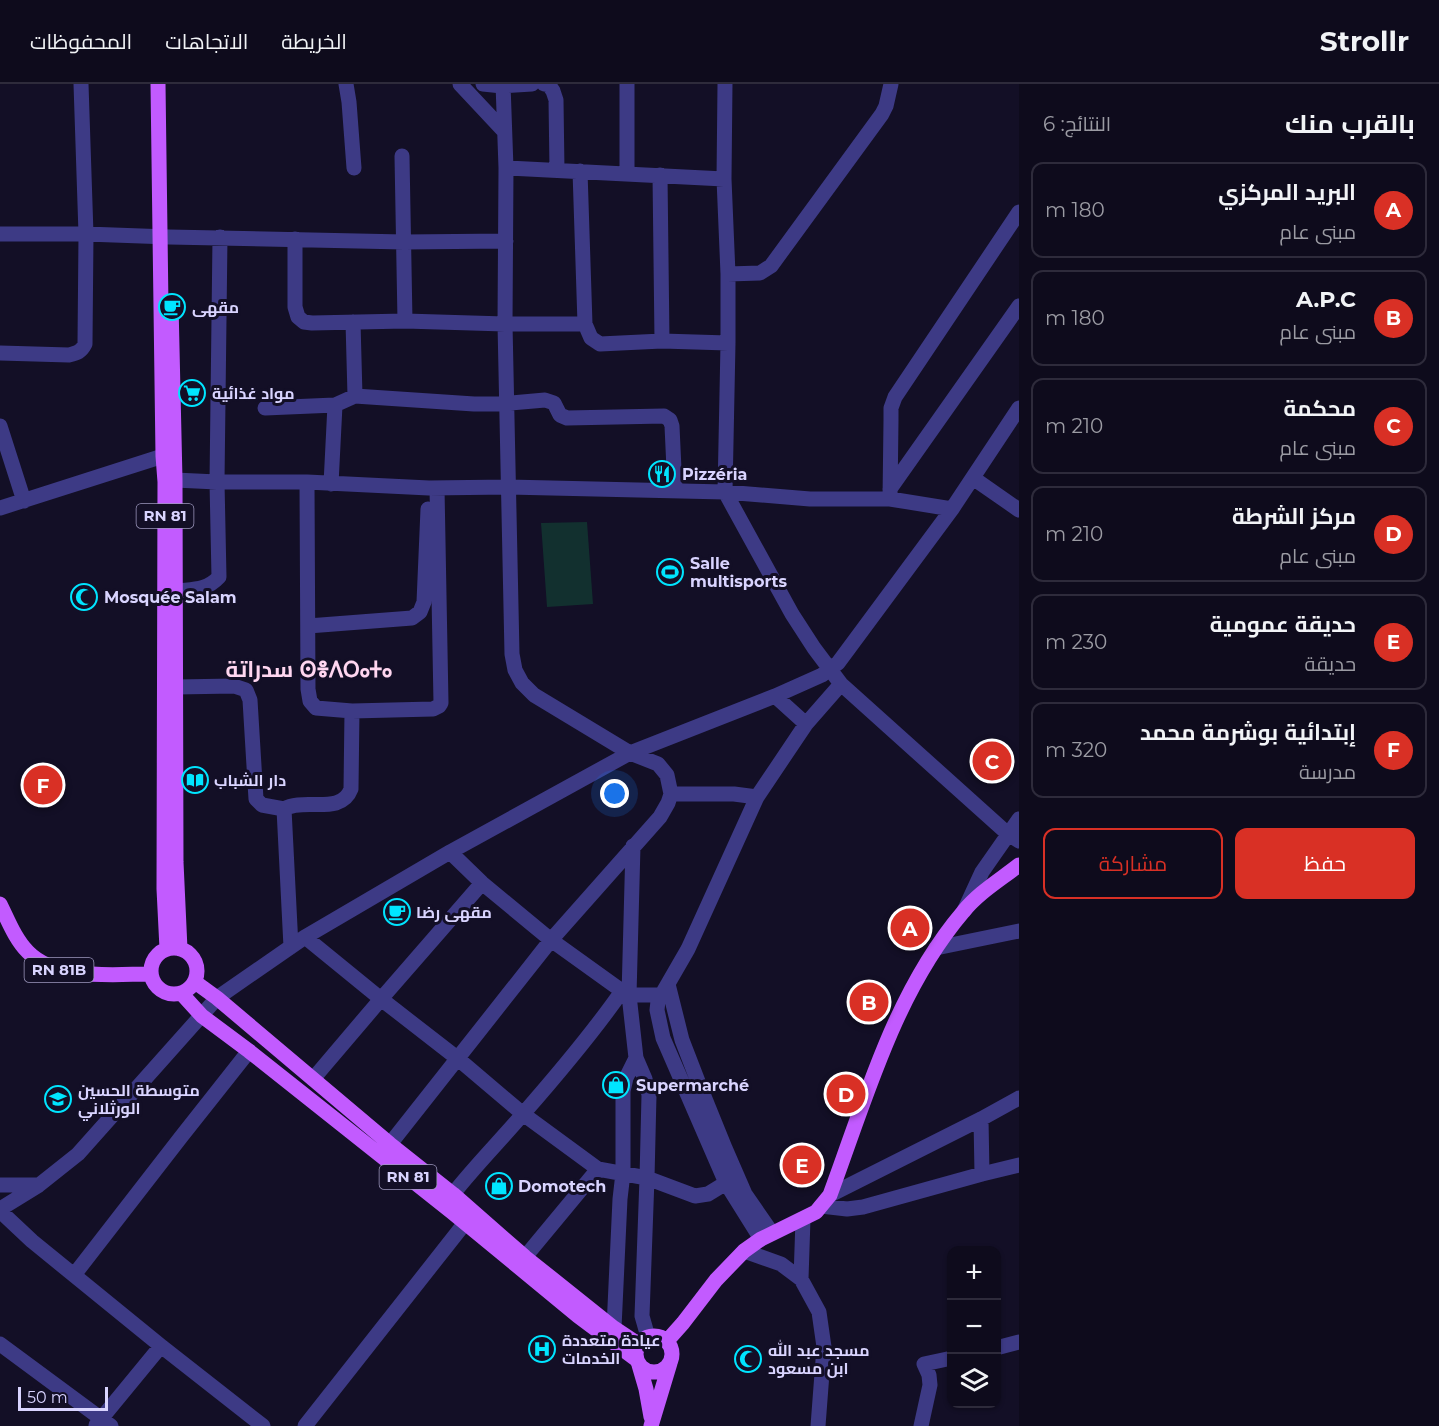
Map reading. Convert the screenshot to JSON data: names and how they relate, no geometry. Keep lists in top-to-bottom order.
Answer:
{
  "streets": {
    "main road": ["RN 81", "RN 81B"]
  },
  "crossings": [
    ["RN 81", "RN 81B"]
  ],
  "districts": ["سدراتة ⵙⴻⴷⵔⴰⵜⴰ"],
  "places": {
    "cafe": ["مقهى", "مقهى رضا"],
    "supermarket": ["مواد غذائية"],
    "restaurant": ["Pizzéria"],
    "sports": ["Salle multisports"],
    "mosque": ["Mosquée Salam", "مسجد عبد الله ابن مسعود"],
    "library": ["دار الشباب"],
    "shop": ["Supermarché", "Domotech"],
    "school or university": ["متوسطة الحسين الورثلاني"],
    "hospital": ["عيادة متعددة الخدمات"]
  },
  "scale_bar": "50 m",
  "page": {
    "header": "Strollr",
    "nav": ["الخريطة", "الاتجاهات", "المحفوظات"],
    "heading": ["بالقرب منك", "النتائج: 6"],
    "list": [
      {
        "mark": "A",
        "name": "البريد المركزي",
        "note": "مبنى عام",
        "value": "180 m"
      },
      {
        "mark": "B",
        "name": "A.P.C",
        "note": "مبنى عام",
        "value": "180 m"
      },
      {
        "mark": "C",
        "name": "محكمة",
        "note": "مبنى عام",
        "value": "210 m"
      },
      {
        "mark": "D",
        "name": "مركز الشرطة",
        "note": "مبنى عام",
        "value": "210 m"
      },
      {
        "mark": "E",
        "name": "حديقة عمومية",
        "note": "حديقة",
        "value": "230 m"
      },
      {
        "mark": "F",
        "name": "إبتدائية بوشرمة محمد",
        "note": "مدرسة",
        "value": "320 m"
      }
    ],
    "pins": [
      "C",
      "F",
      "A",
      "B",
      "D",
      "E"
    ],
    "buttons": ["حفظ", "مشاركة"],
    "map_buttons": ["+", "−"],
    "scale": "50 m"
  }
}
